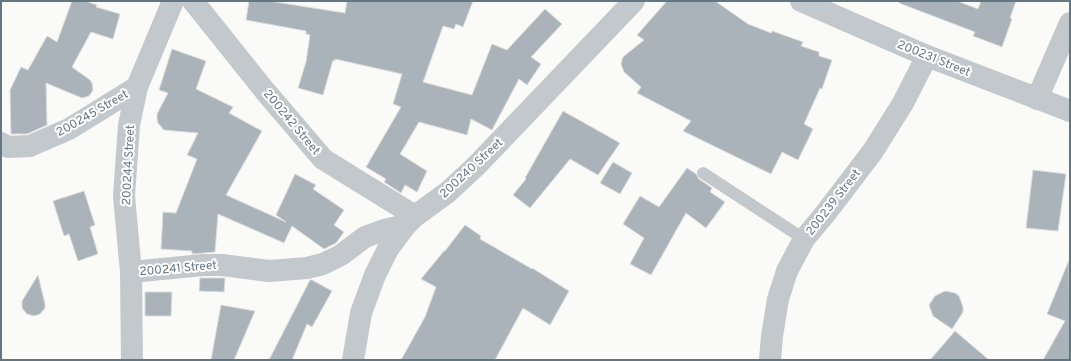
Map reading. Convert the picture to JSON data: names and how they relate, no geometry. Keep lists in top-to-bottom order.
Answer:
{
  "streets": {
    "street": [
      "200231 Street",
      "200245 Street",
      "200242 Street",
      "200244 Street",
      "200240 Street",
      "200239 Street",
      "200241 Street"
    ]
  },
  "crossings": [
    ["200231 Street", "200239 Street"],
    ["200245 Street", "200244 Street"],
    ["200242 Street", "200240 Street"],
    ["200242 Street", "200241 Street"],
    ["200244 Street", "200241 Street"],
    ["200240 Street", "200241 Street"]
  ]
}
